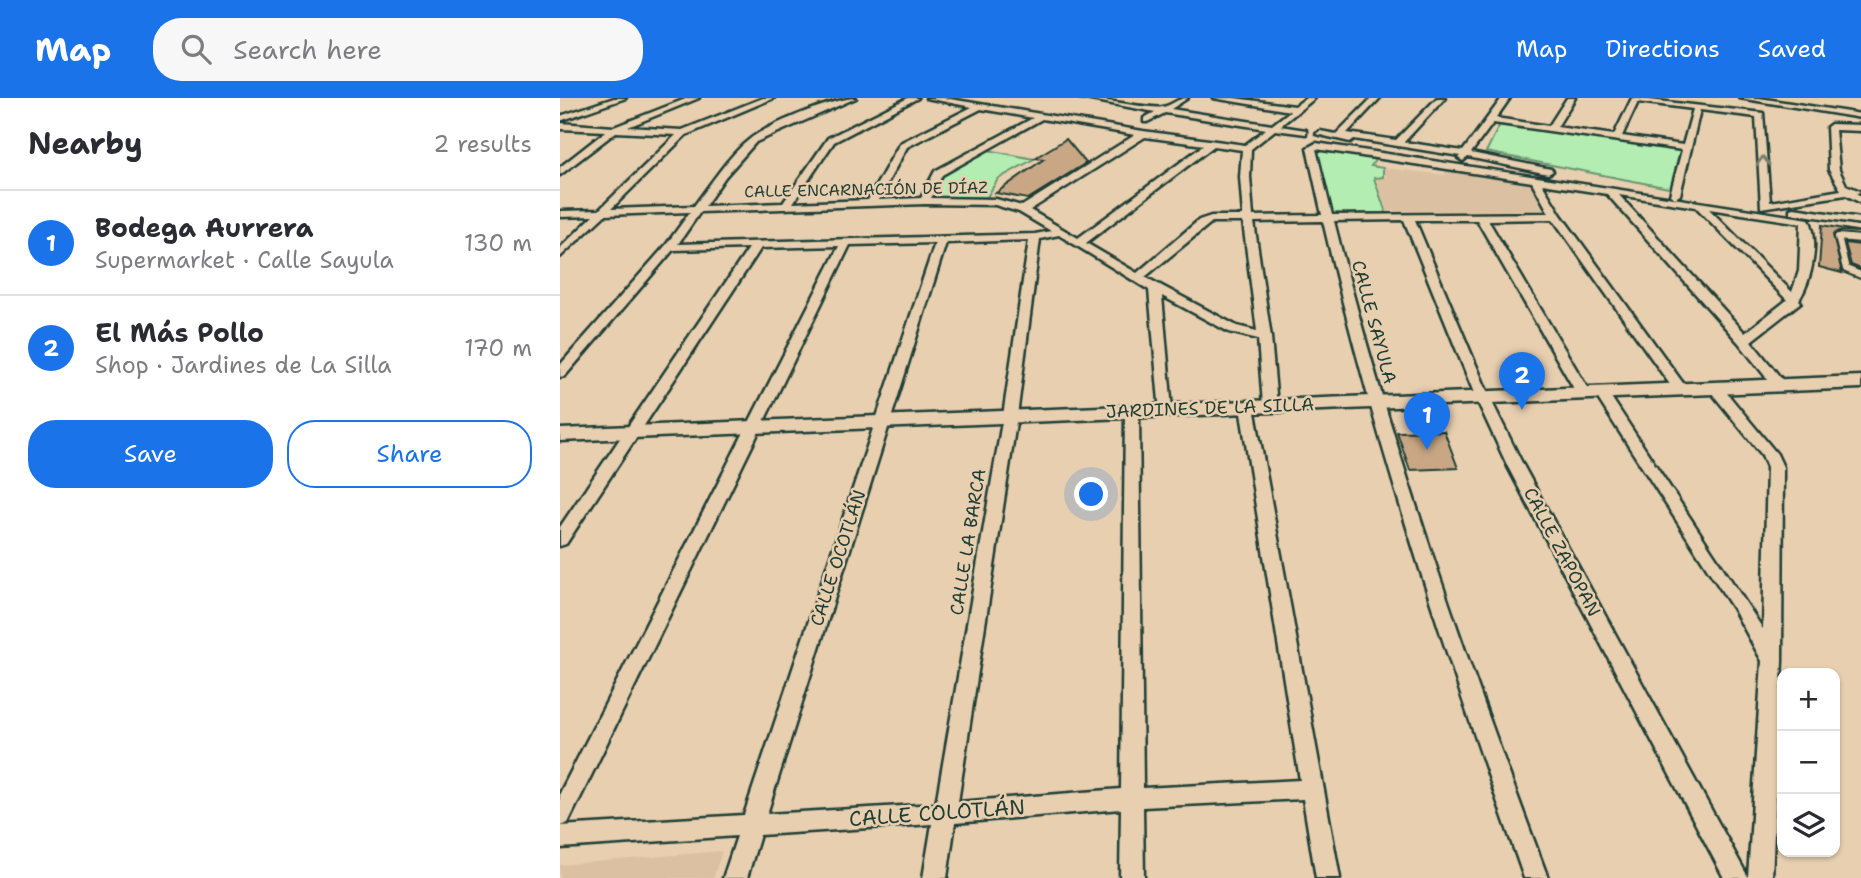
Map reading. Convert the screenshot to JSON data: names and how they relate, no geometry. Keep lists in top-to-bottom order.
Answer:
{
  "streets": {
    "street": [
      "CALLE ENCARNACIÓN DE DÍAZ",
      "CALLE SAYULA",
      "JARDINES DE LA SILLA",
      "CALLE LA BARCA",
      "CALLE ZAPOPAN",
      "CALLE OCOTLÁN",
      "CALLE COLOTLÁN"
    ]
  },
  "crossings": [
    ["CALLE SAYULA", "JARDINES DE LA SILLA"],
    ["JARDINES DE LA SILLA", "CALLE LA BARCA"],
    ["JARDINES DE LA SILLA", "CALLE ZAPOPAN"],
    ["JARDINES DE LA SILLA", "CALLE OCOTLÁN"],
    ["CALLE LA BARCA", "CALLE COLOTLÁN"],
    ["CALLE OCOTLÁN", "CALLE COLOTLÁN"]
  ],
  "page": {
    "header": "Map",
    "search": "Search here",
    "nav": ["Map", "Directions", "Saved"],
    "heading": ["Nearby", "2 results"],
    "list": [
      {
        "mark": "1",
        "name": "Bodega Aurrera",
        "note": "Supermarket · Calle Sayula",
        "value": "130 m"
      },
      {
        "mark": "2",
        "name": "El Más Pollo",
        "note": "Shop · Jardines de La Silla",
        "value": "170 m"
      }
    ],
    "pins": ["2", "1"],
    "buttons": ["Save", "Share"],
    "map_buttons": ["+", "−"]
  }
}
